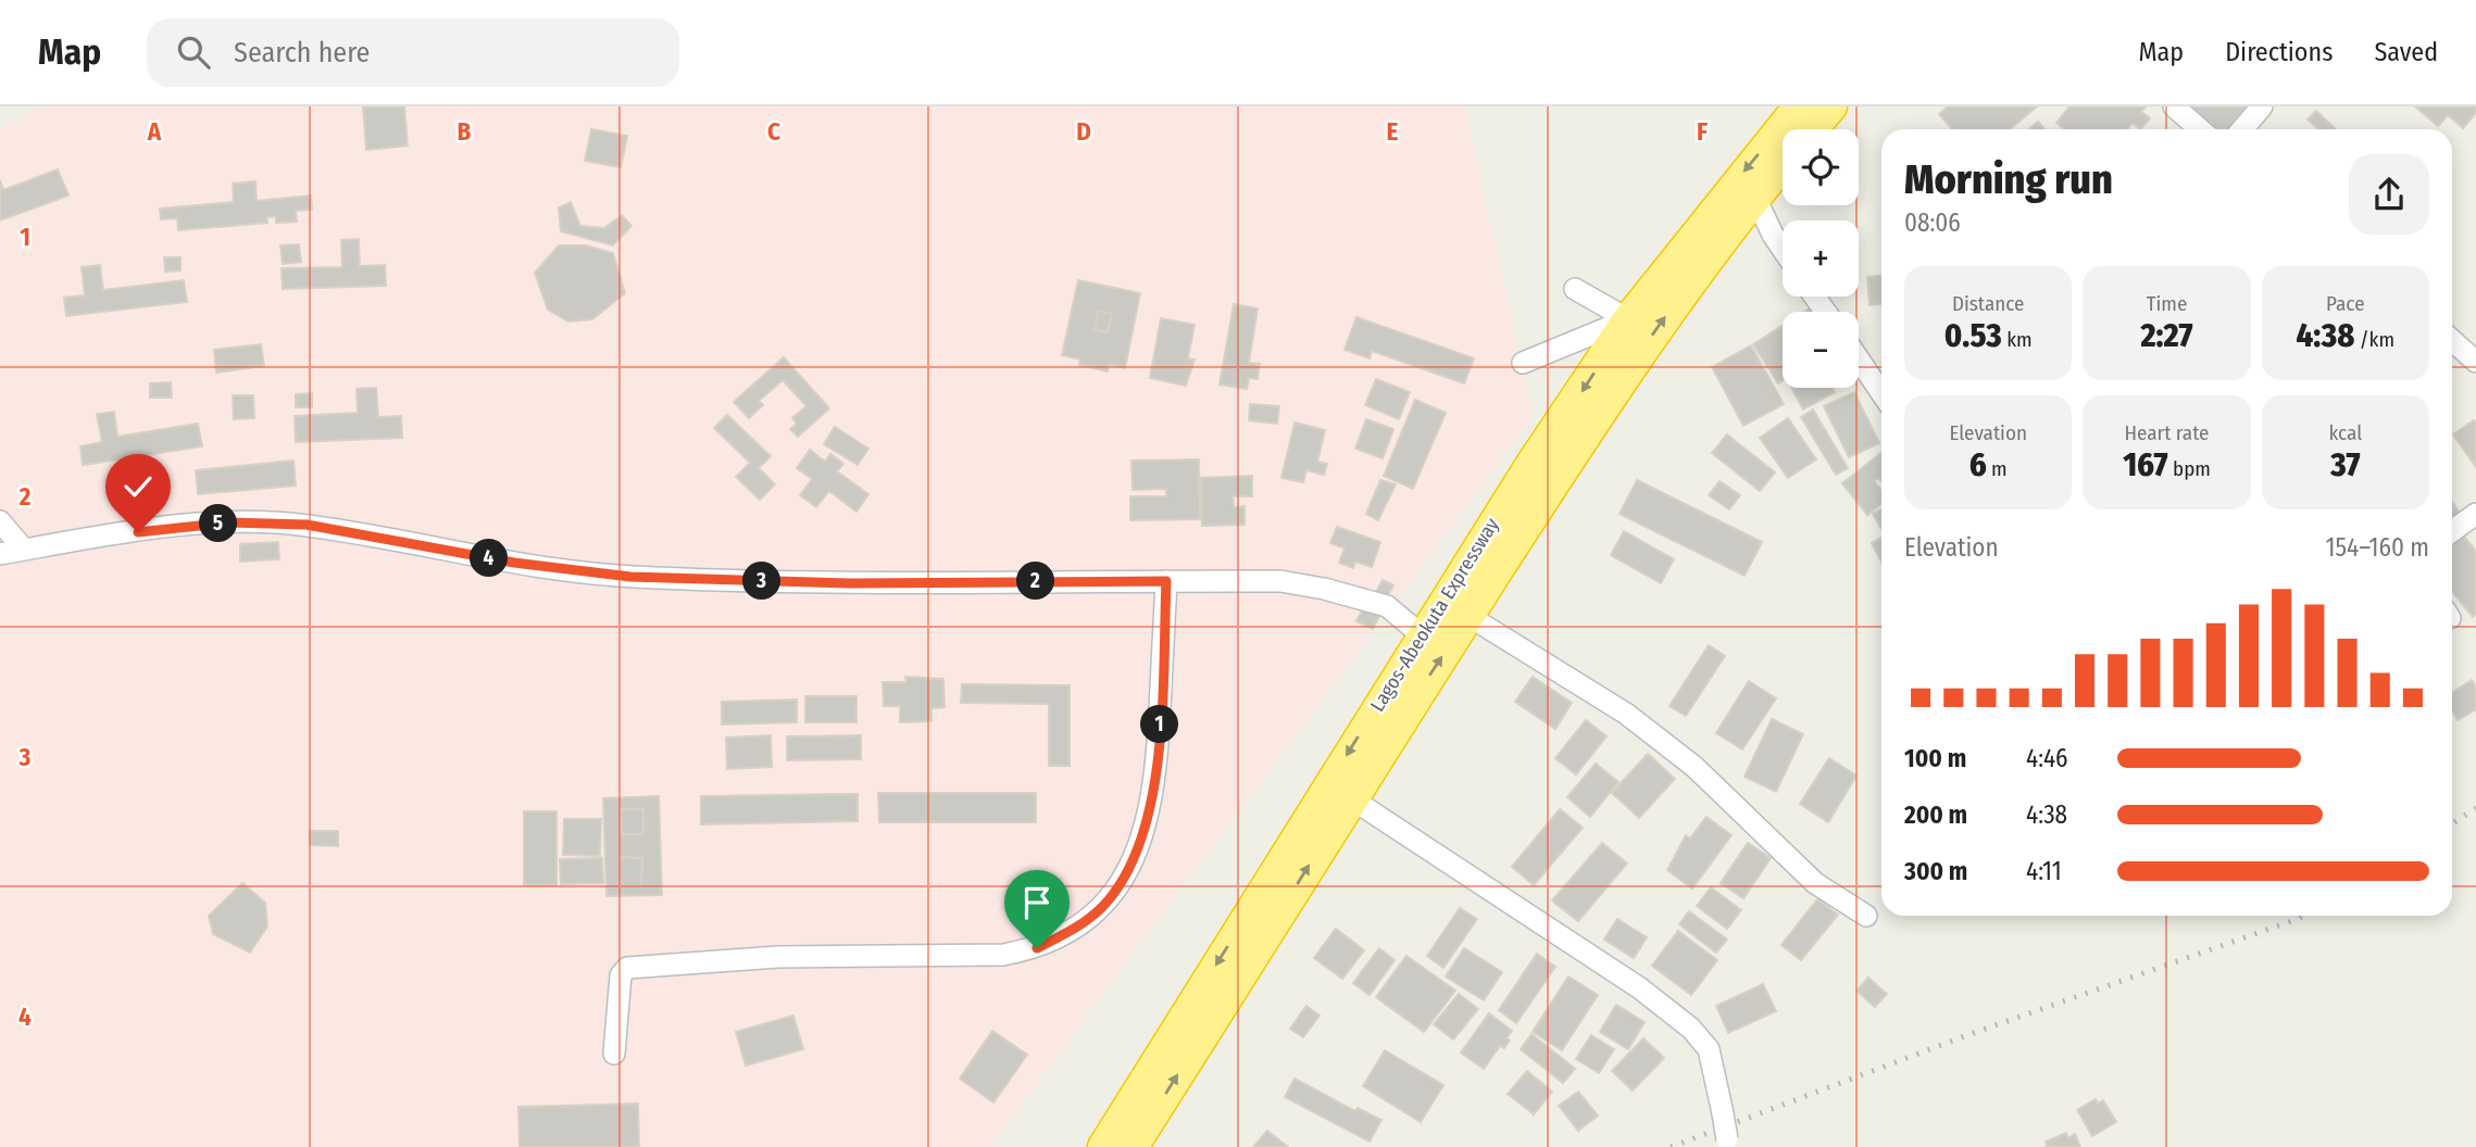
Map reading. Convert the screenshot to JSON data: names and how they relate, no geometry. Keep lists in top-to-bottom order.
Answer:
{
  "streets": {
    "highway": ["Lagos-Abeokuta Expressway"]
  },
  "page": {
    "header": "Map",
    "search": "Search here",
    "nav": ["Map", "Directions", "Saved"],
    "map_buttons": ["+", "−"],
    "heading": ["Morning run", "08:06"],
    "stats": [
      ["Distance", "0.53 km"],
      ["Time", "2:27"],
      ["Pace", "4:38 /km"],
      ["Elevation", "6 m"],
      ["Heart rate", "167 bpm"],
      ["kcal", "37"]
    ],
    "pins": [
      "5",
      "4",
      "2",
      "3",
      "1"
    ],
    "chart": ["Elevation", "154–160 m"],
    "list": [
      {
        "name": "100 m",
        "note": "4:46"
      },
      {
        "name": "200 m",
        "note": "4:38"
      },
      {
        "name": "300 m",
        "note": "4:11"
      }
    ]
  },
  "grid": {
    "columns": [
      "A",
      "B",
      "C",
      "D",
      "E",
      "F"
    ],
    "rows": [
      "1",
      "2",
      "3",
      "4"
    ]
  }
}
